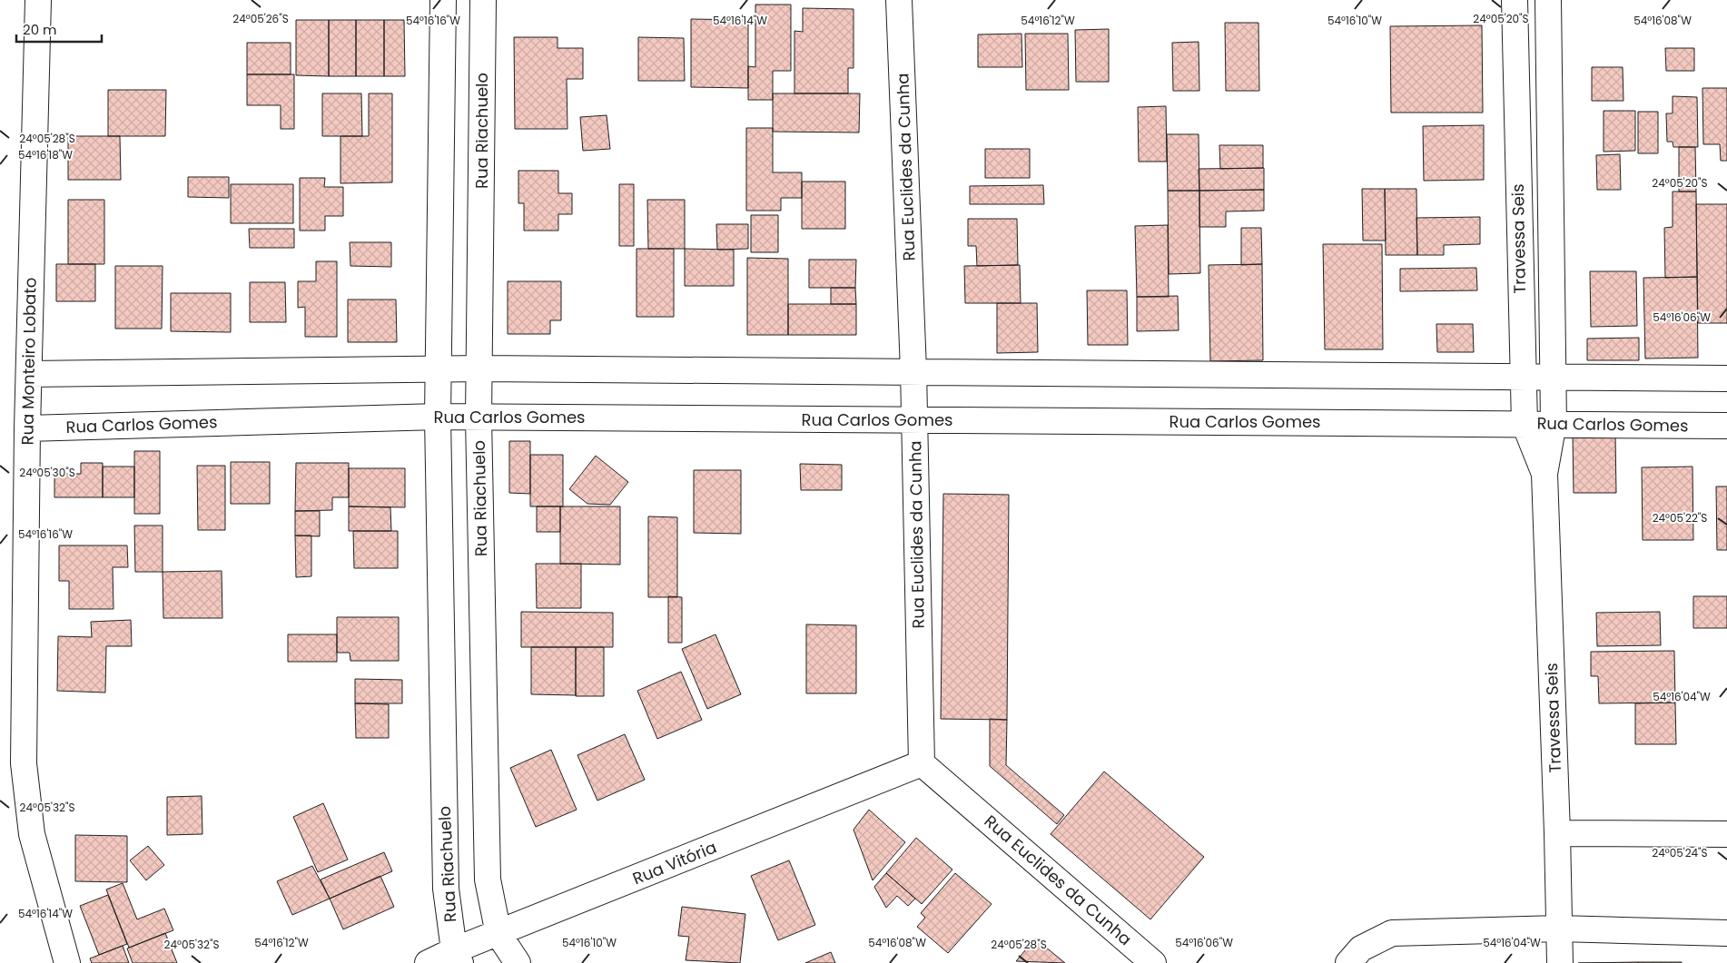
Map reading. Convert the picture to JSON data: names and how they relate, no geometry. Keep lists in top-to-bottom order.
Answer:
{
  "streets": {
    "street": [
      "Rua Riachuelo",
      "Rua Euclides da Cunha",
      "Travessa Seis",
      "Rua Monteiro Lobato",
      "Rua Carlos Gomes",
      "Rua Vitória"
    ]
  },
  "crossings": [
    ["Rua Riachuelo", "Rua Carlos Gomes"],
    ["Rua Riachuelo", "Rua Vitória"],
    ["Rua Euclides da Cunha", "Rua Carlos Gomes"],
    ["Rua Euclides da Cunha", "Rua Vitória"],
    ["Travessa Seis", "Rua Carlos Gomes"],
    ["Rua Monteiro Lobato", "Rua Carlos Gomes"]
  ],
  "scale_bar": "20 m",
  "coordinates": [
    "24°05'26\"S",
    "24°05'20\"S",
    "54°16'16\"W",
    "54°16'14\"W",
    "54°16'12\"W",
    "54°16'10\"W",
    "54°16'08\"W",
    "24°05'28\"S",
    "54°16'18\"W",
    "54°16'06\"W",
    "24°05'30\"S",
    "24°05'22\"S",
    "54°16'04\"W",
    "24°05'32\"S",
    "24°05'24\"S"
  ]
}
